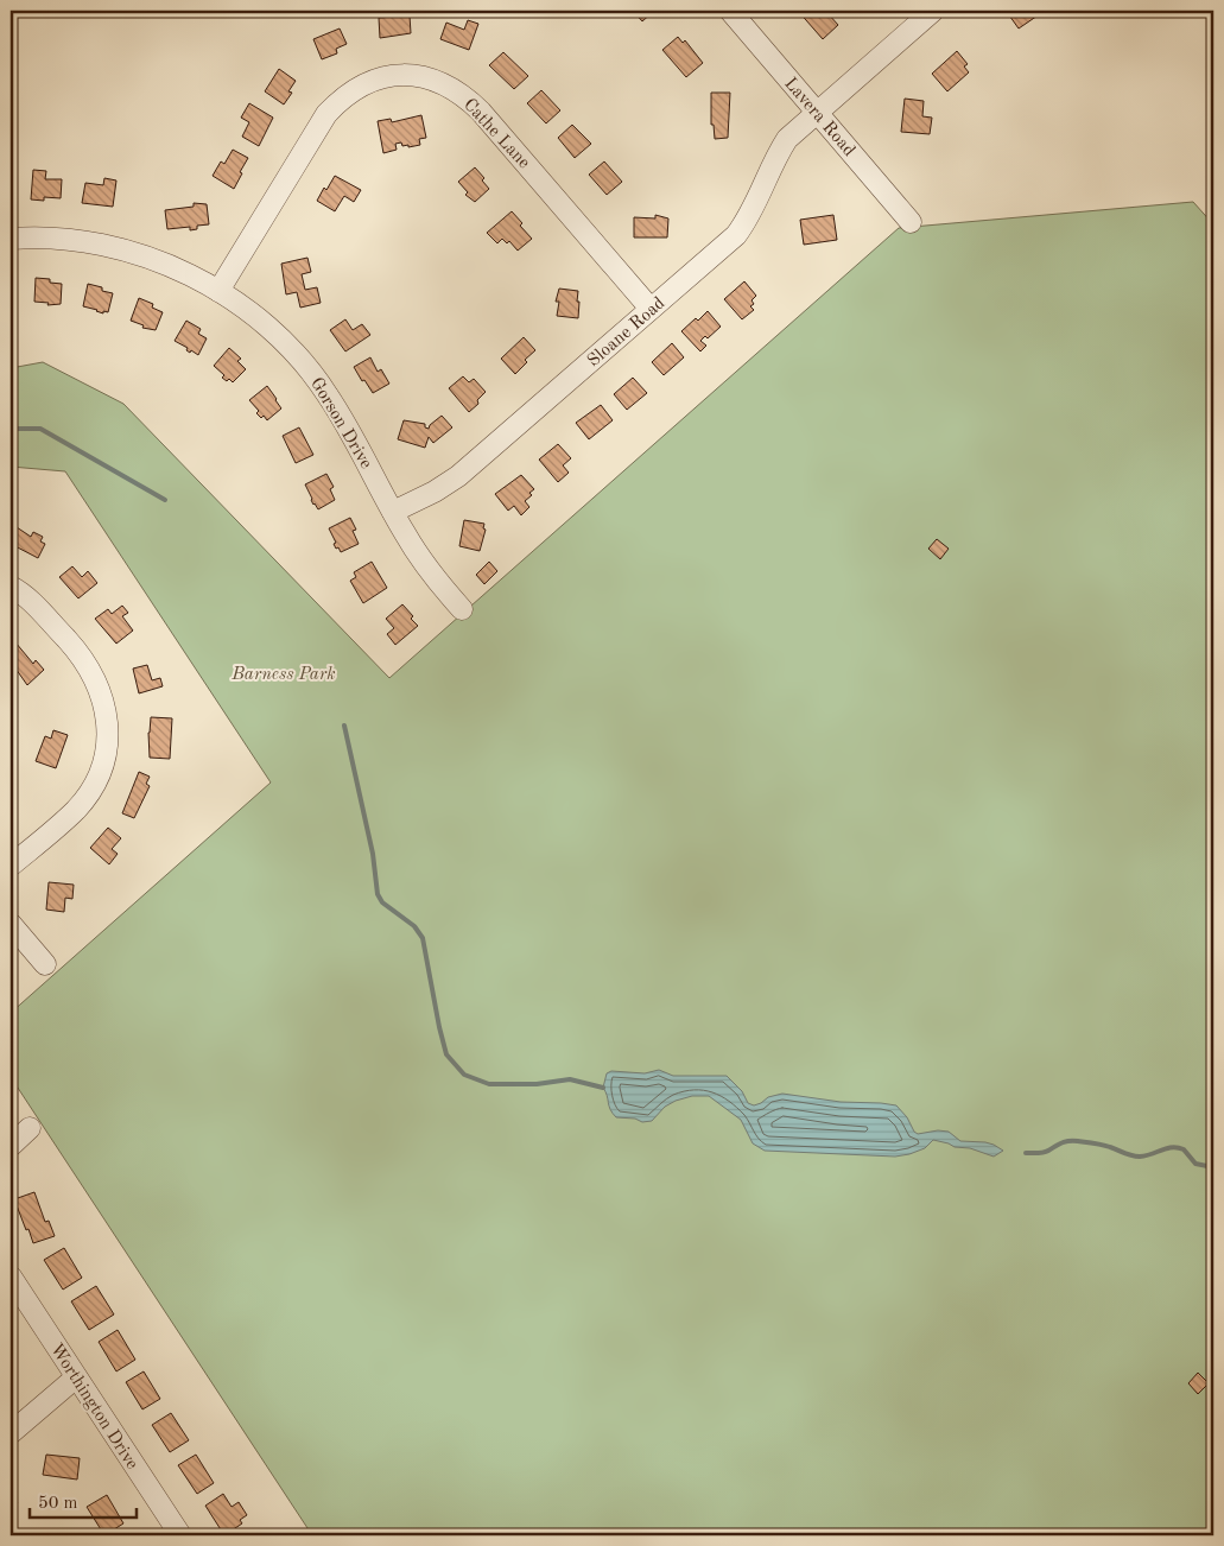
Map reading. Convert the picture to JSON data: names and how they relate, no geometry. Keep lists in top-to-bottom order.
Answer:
{
  "streets": {
    "street": [
      "Lavera Road",
      "Cathe Lane",
      "Sloane Road",
      "Gorson Drive",
      "Worthington Drive"
    ]
  },
  "crossings": [
    ["Lavera Road", "Sloane Road"],
    ["Cathe Lane", "Sloane Road"],
    ["Cathe Lane", "Gorson Drive"],
    ["Sloane Road", "Gorson Drive"]
  ],
  "parks": ["Barness Park"],
  "scale_bar": "50 m"
}
